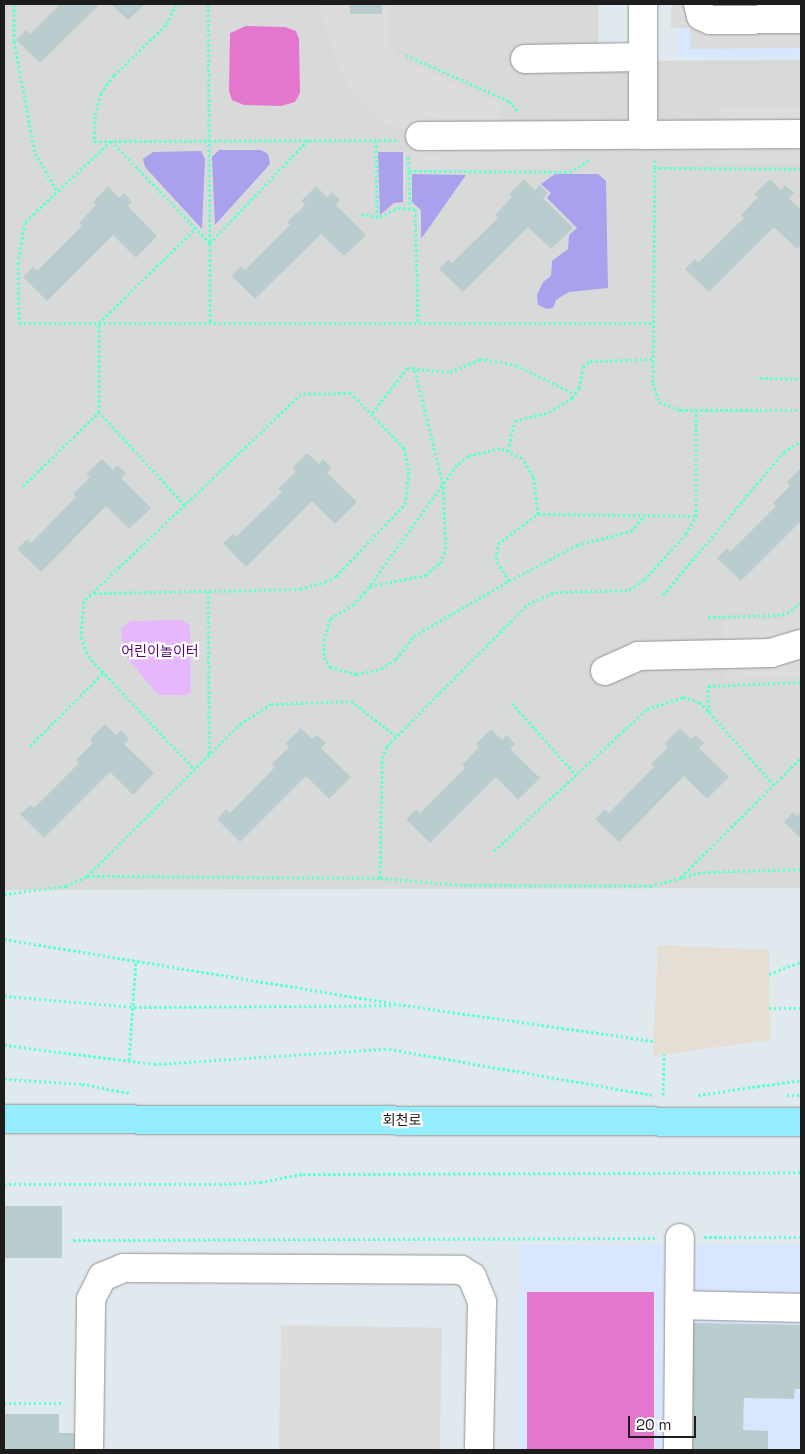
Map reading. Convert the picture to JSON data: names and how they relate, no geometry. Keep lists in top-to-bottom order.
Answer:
{
  "streets": {
    "main road": ["회천로"]
  },
  "parks": ["어린이놀이터"],
  "scale_bar": "20 m"
}
